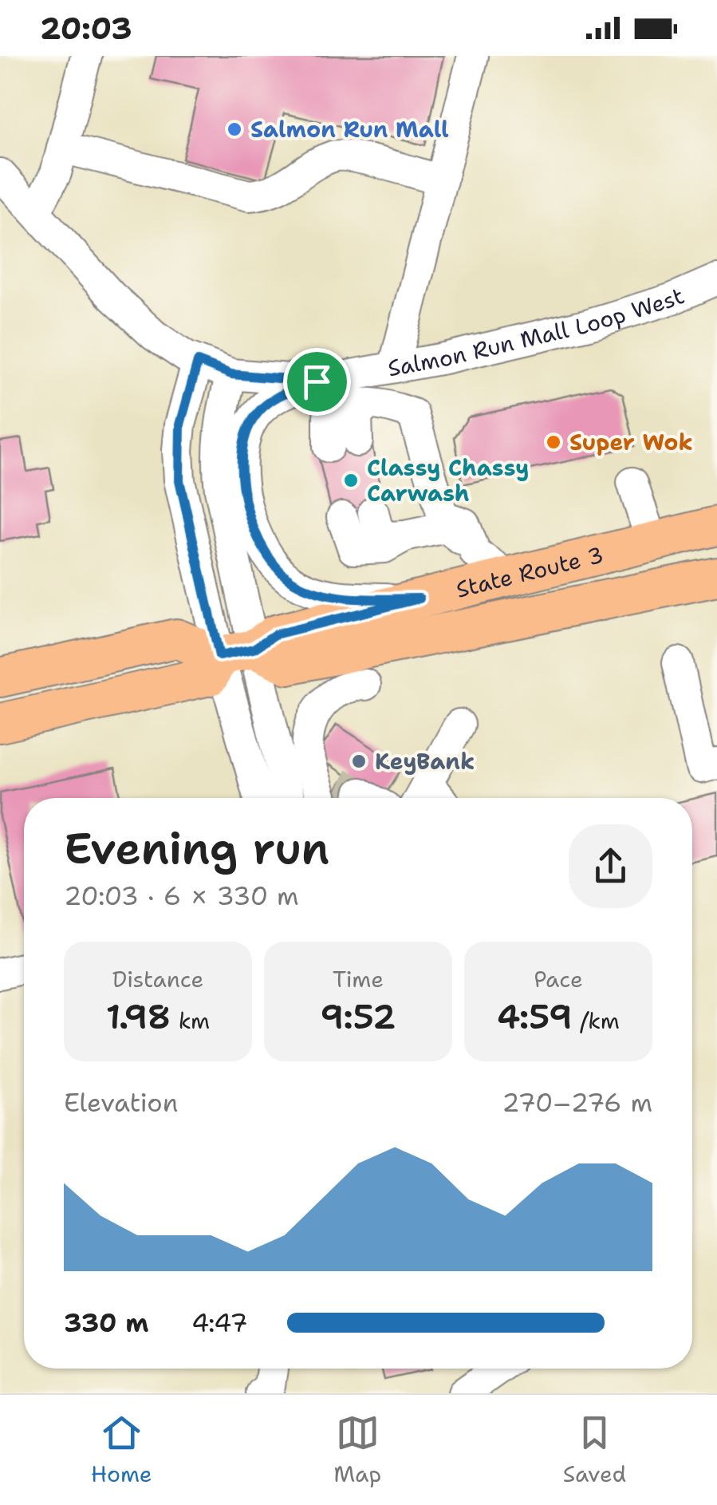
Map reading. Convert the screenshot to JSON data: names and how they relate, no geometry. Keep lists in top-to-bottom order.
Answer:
{
  "streets": {
    "main road": ["State Route 3"],
    "street": ["Salmon Run Mall Loop West"]
  },
  "places": [
    "Salmon Run Mall",
    "Super Wok",
    "Classy Chassy Carwash",
    "KeyBank"
  ],
  "page": {
    "status": "20:03",
    "heading": ["Evening run", "20:03 · 6 × 330 m"],
    "stats": [
      ["Distance", "1.98 km"],
      ["Time", "9:52"],
      ["Pace", "4:59 /km"]
    ],
    "chart": ["Elevation", "270–276 m"],
    "list": [
      {
        "name": "330 m",
        "note": "4:47"
      }
    ],
    "tabs": ["Home", "Map", "Saved"]
  }
}
